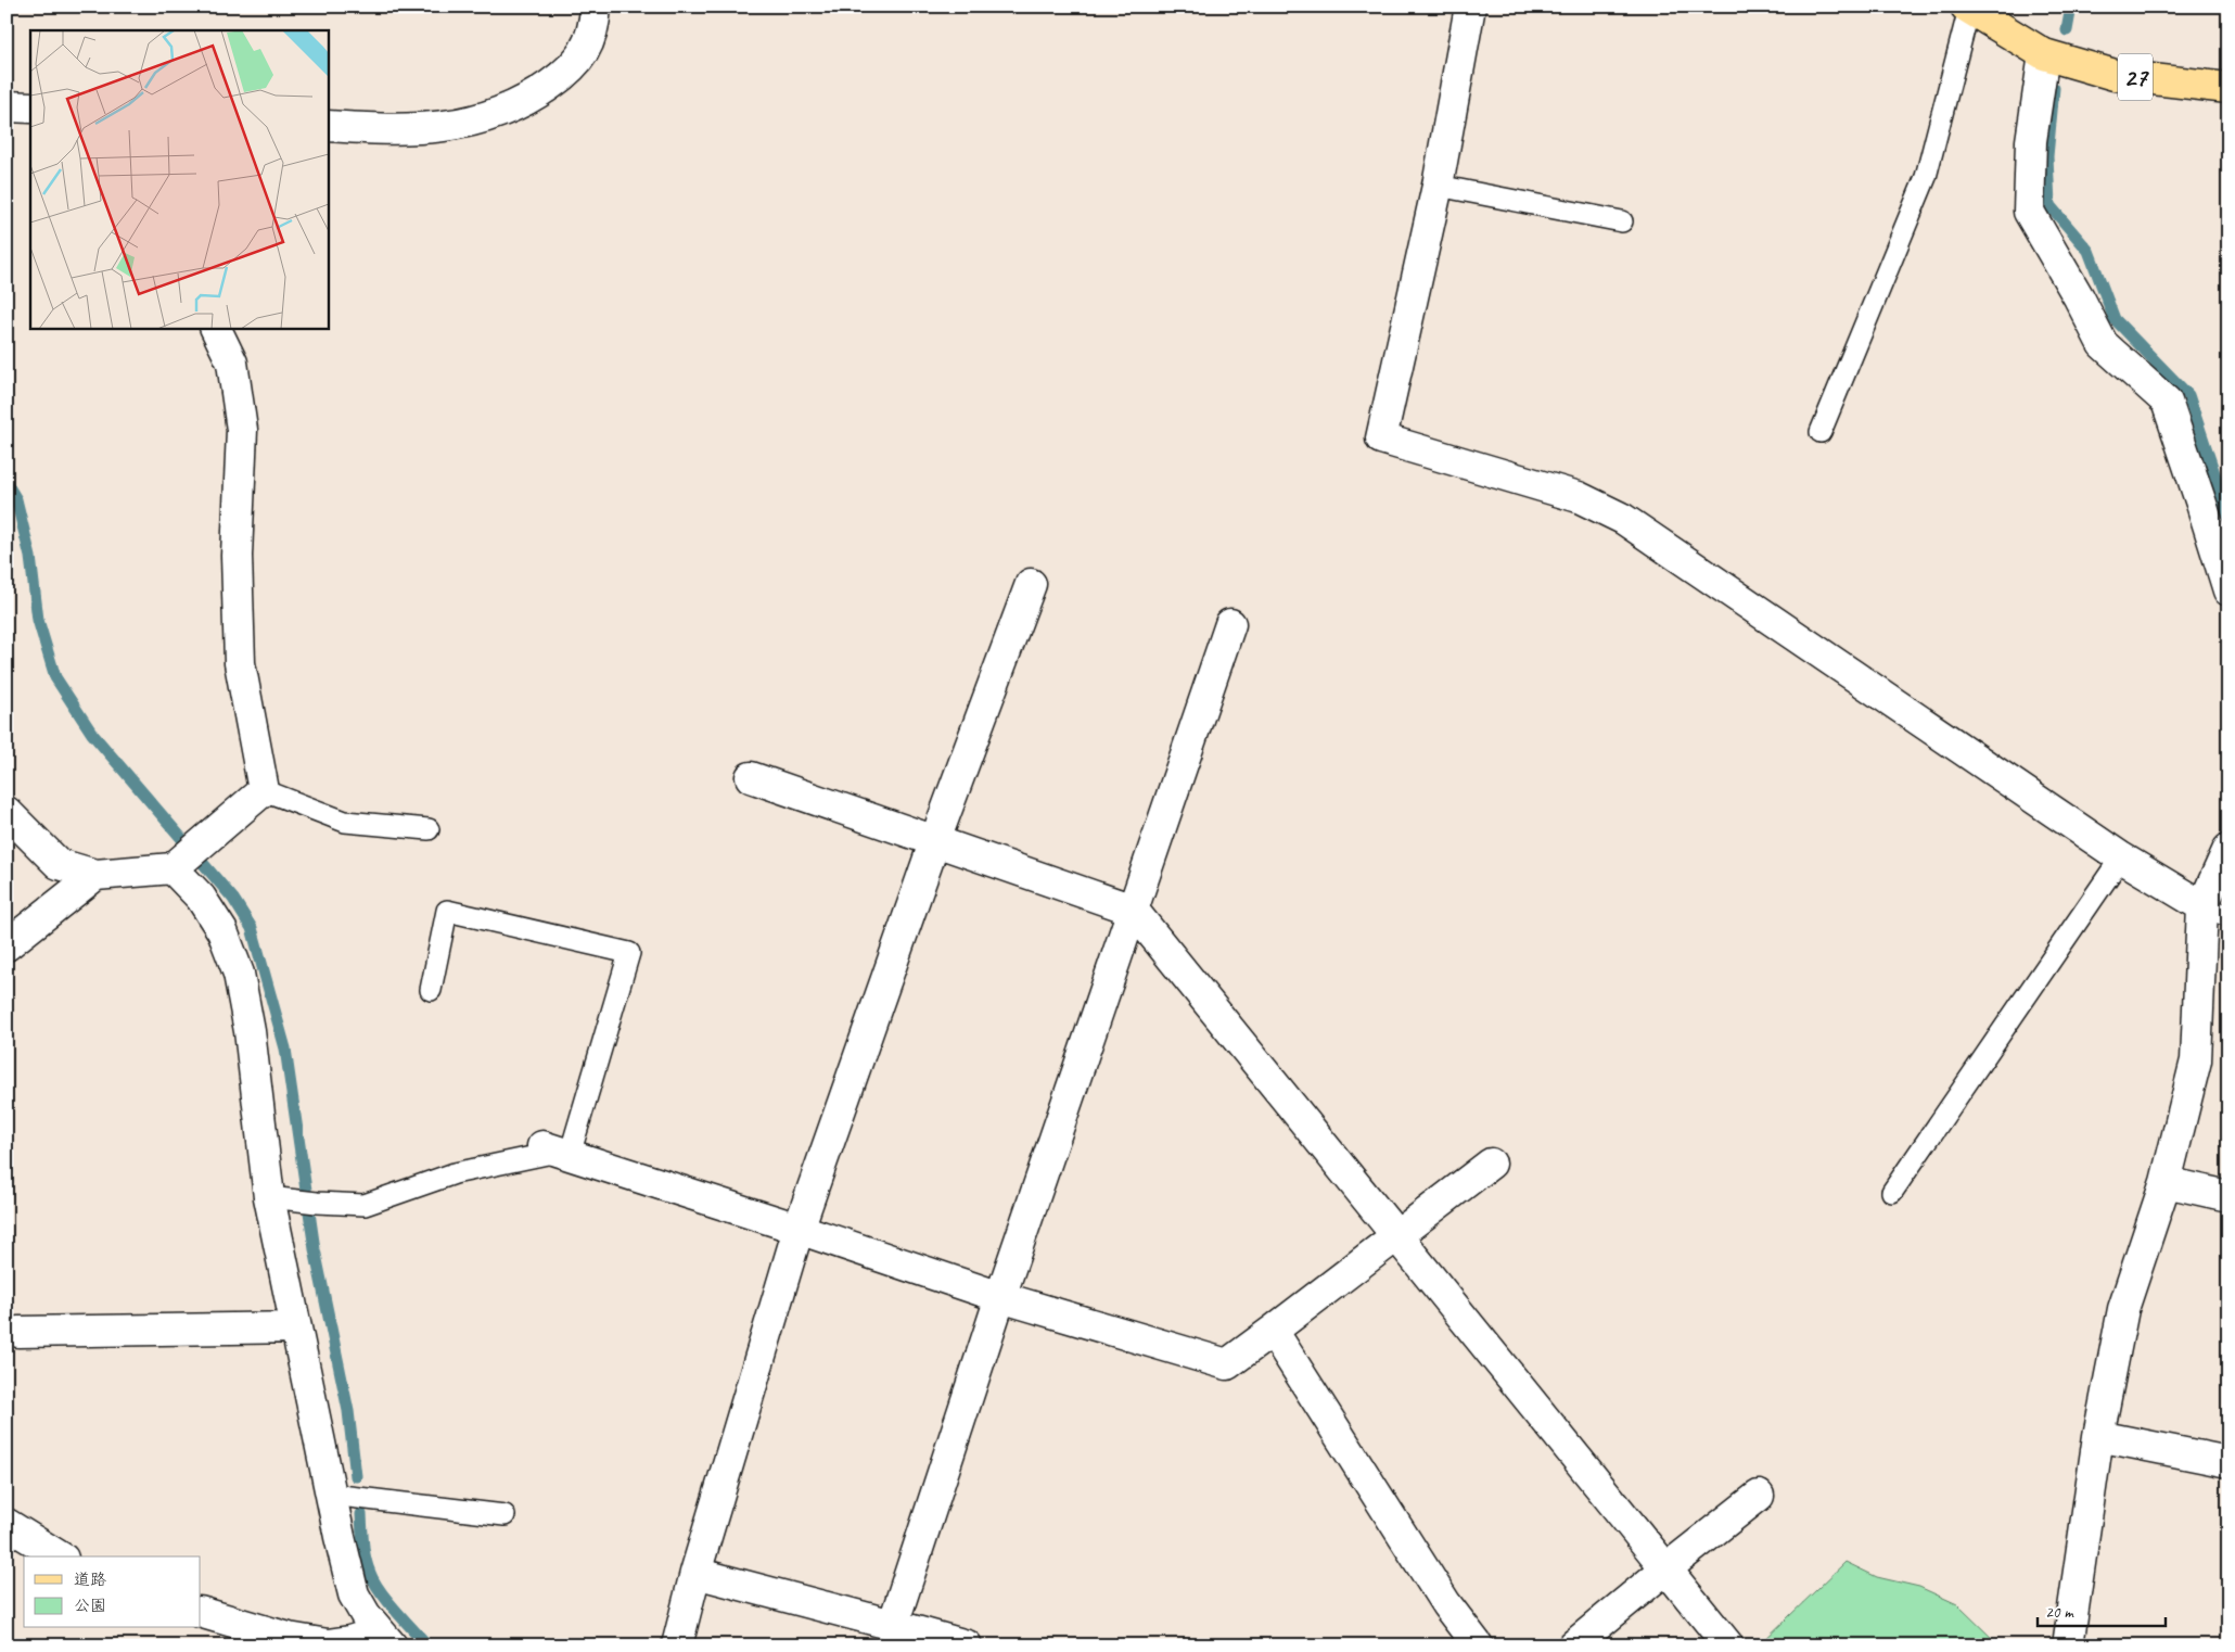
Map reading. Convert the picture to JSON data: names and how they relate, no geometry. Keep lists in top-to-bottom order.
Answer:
{
  "streets": {
    "main road": ["27"]
  },
  "legend": ["道路", "公園"],
  "scale_bar": "20 m"
}
